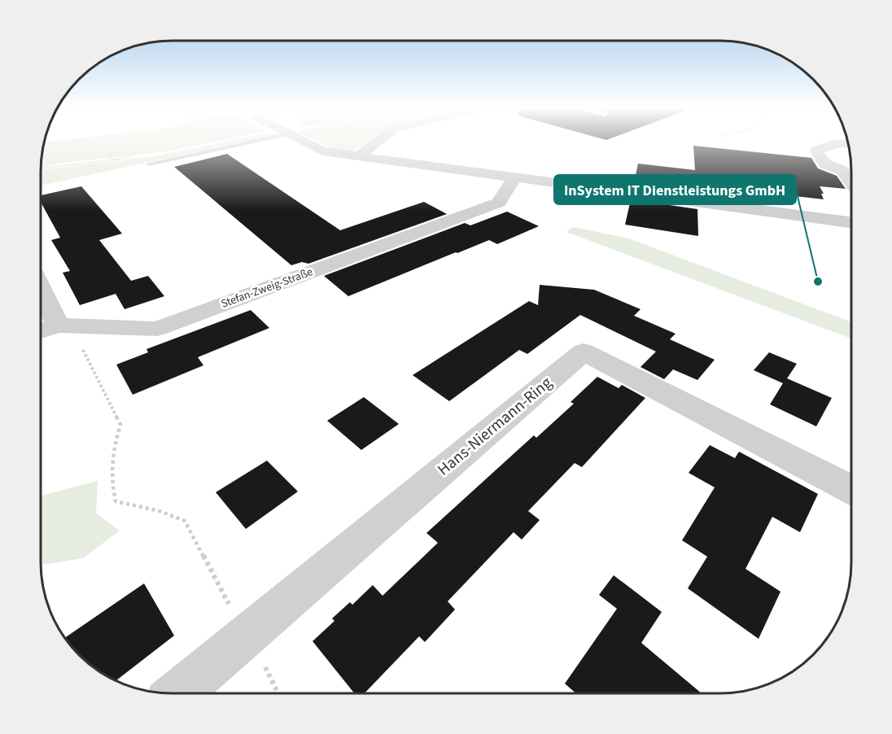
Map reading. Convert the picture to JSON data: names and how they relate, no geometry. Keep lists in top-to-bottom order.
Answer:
{
  "streets": {
    "street": ["Stefan-Zweig-Straße", "Hans-Niermann-Ring"]
  },
  "places": ["InSystem IT Dienstleistungs GmbH"]
}
